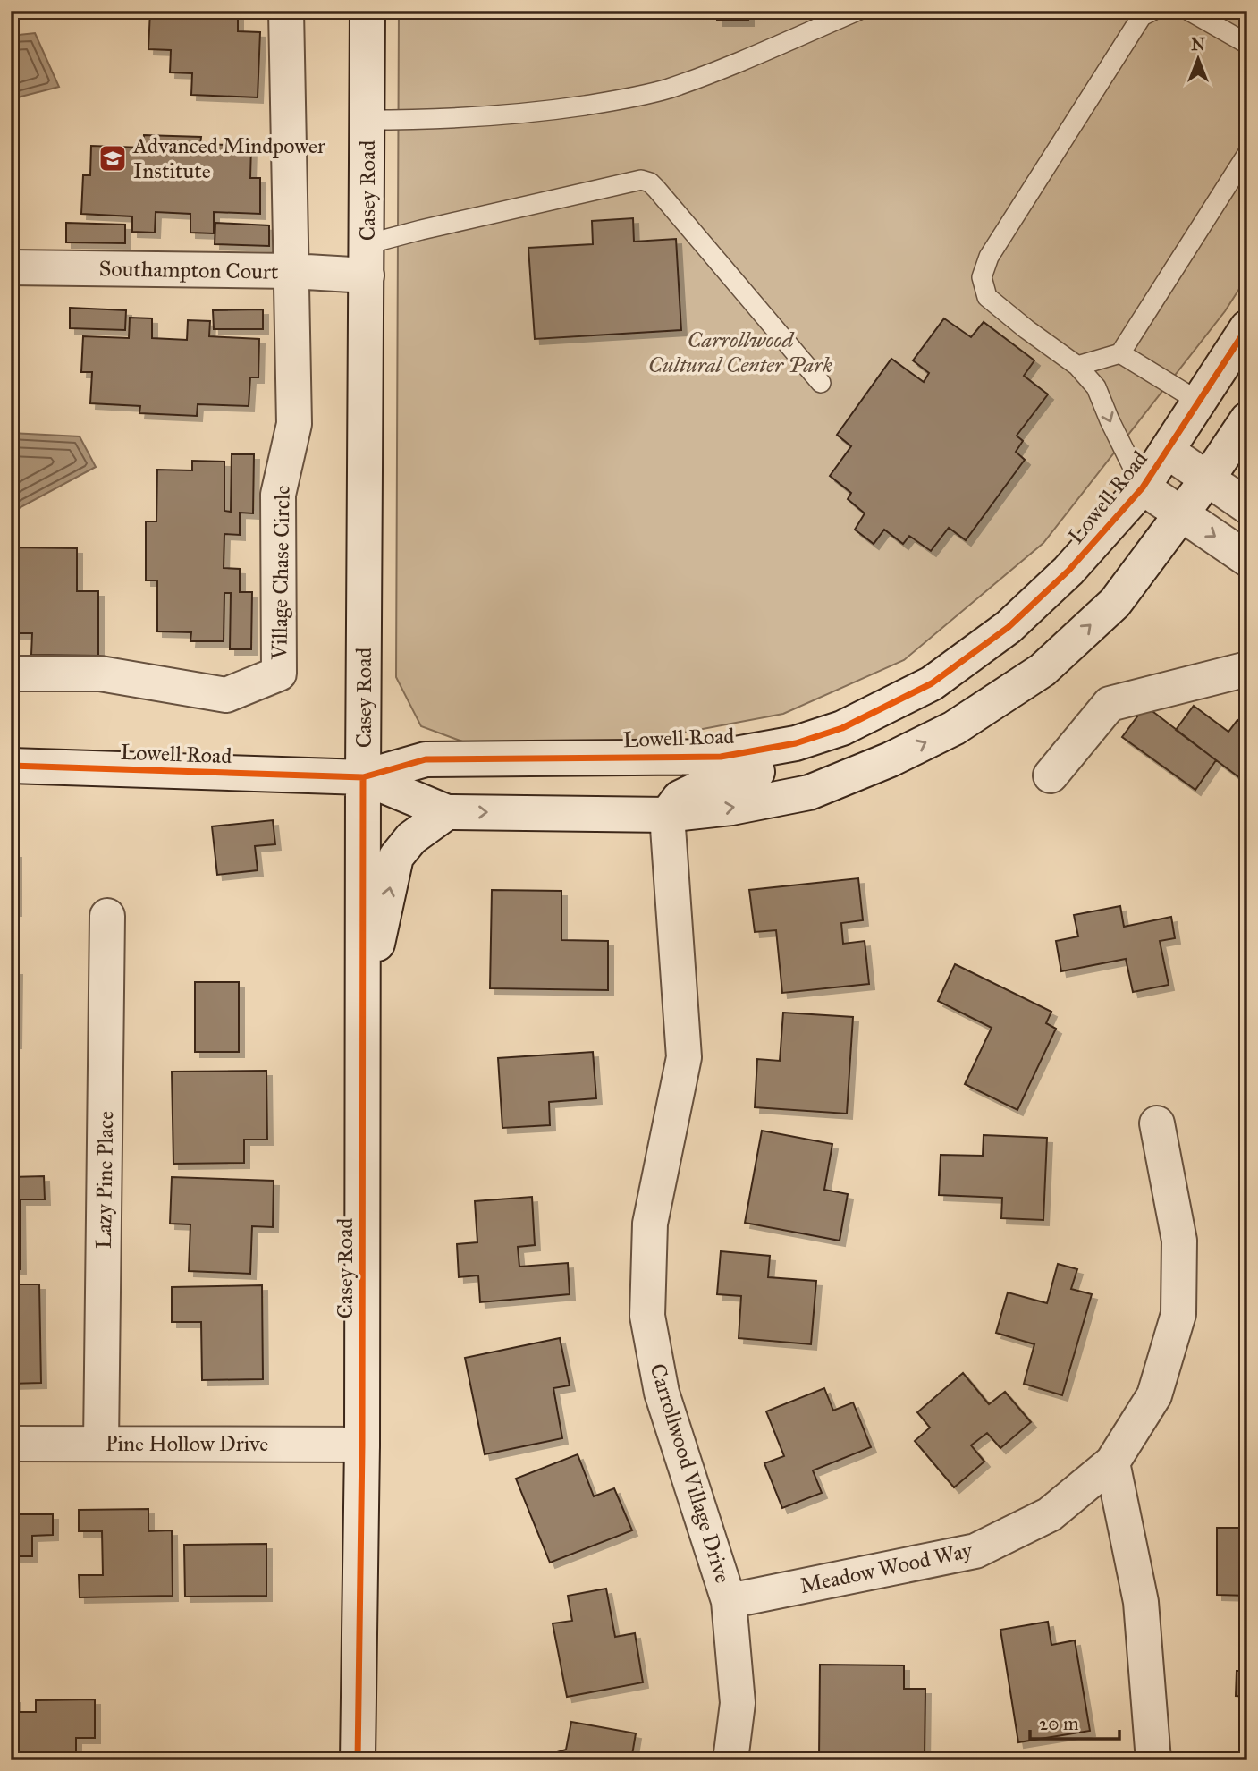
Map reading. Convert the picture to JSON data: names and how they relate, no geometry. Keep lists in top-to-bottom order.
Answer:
{
  "streets": {
    "street": [
      "Casey Road",
      "Southampton Court",
      "Lowell Road",
      "Village Chase Circle",
      "Lazy Pine Place",
      "Pine Hollow Drive",
      "Carrollwood Village Drive",
      "Meadow Wood Way"
    ]
  },
  "crossings": [
    ["Casey Road", "Southampton Court"],
    ["Casey Road", "Lowell Road"],
    ["Casey Road", "Pine Hollow Drive"],
    ["Southampton Court", "Village Chase Circle"],
    ["Lowell Road", "Carrollwood Village Drive"],
    ["Lazy Pine Place", "Pine Hollow Drive"],
    ["Carrollwood Village Drive", "Meadow Wood Way"]
  ],
  "parks": ["Carrollwood Cultural Center Park"],
  "places": {
    "school or university": ["Advanced Mindpower Institute"]
  },
  "scale_bar": "20 m",
  "north": "top"
}
